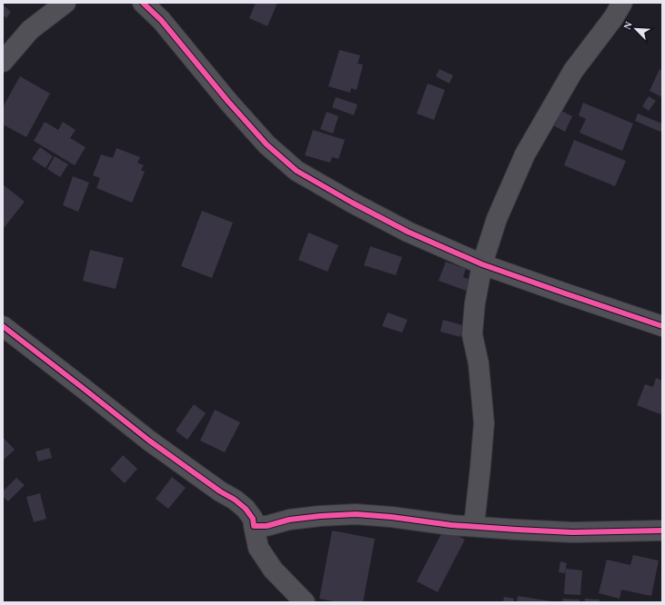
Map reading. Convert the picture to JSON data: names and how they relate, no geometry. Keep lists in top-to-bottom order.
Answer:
{
  "north": "top left"
}
